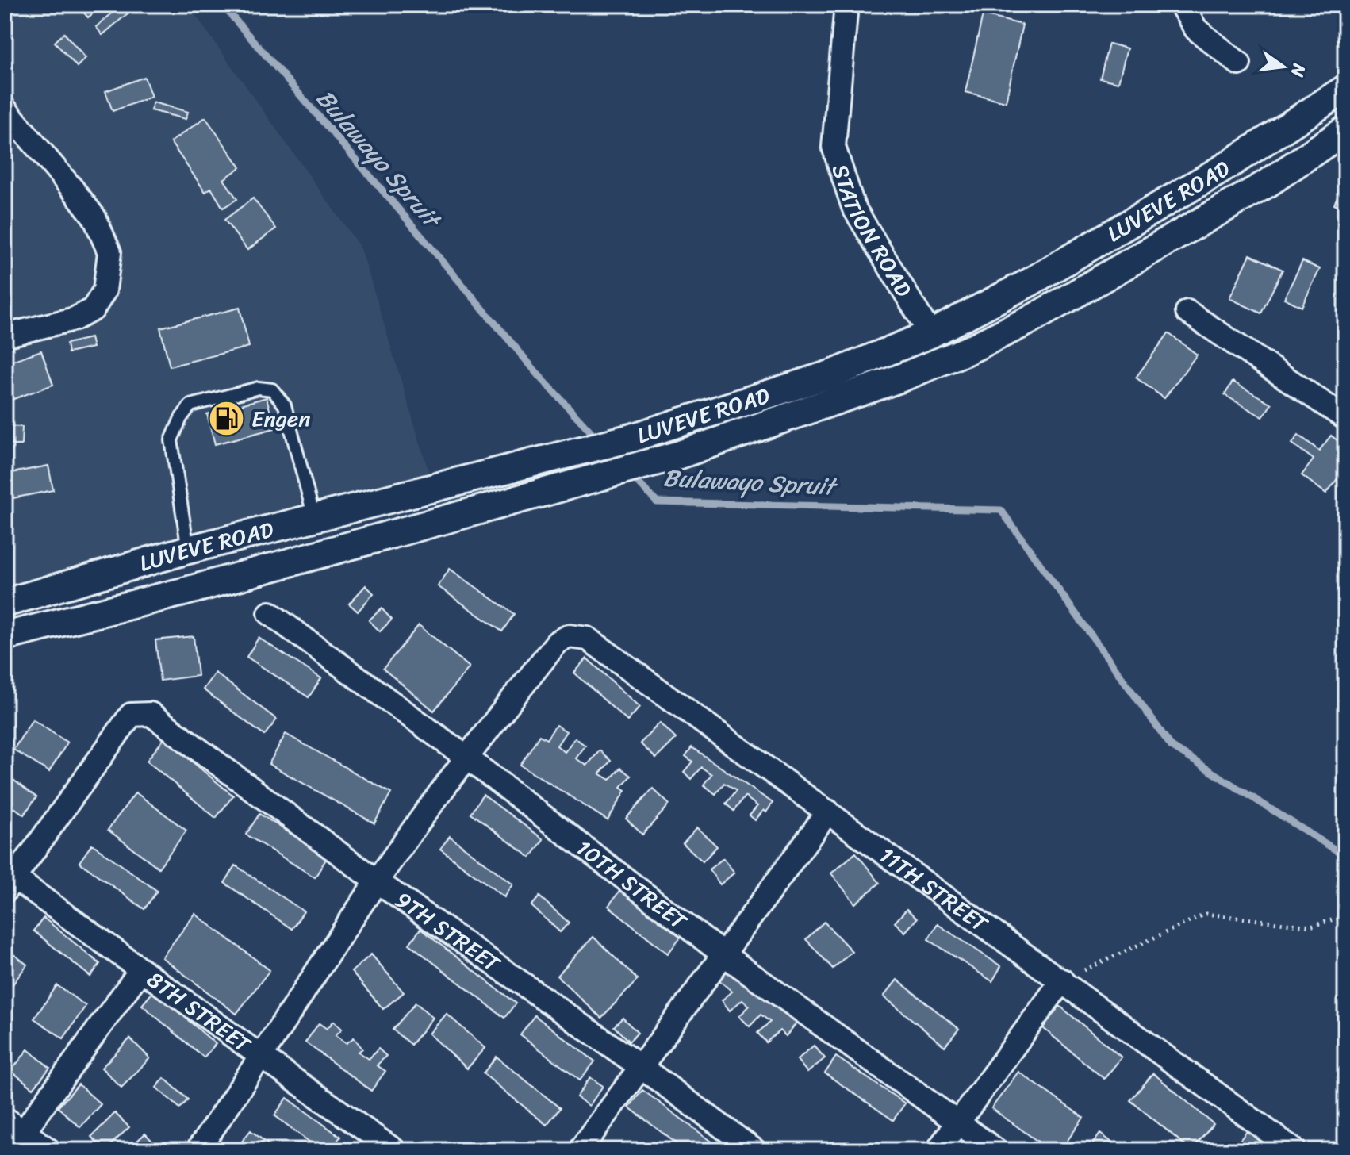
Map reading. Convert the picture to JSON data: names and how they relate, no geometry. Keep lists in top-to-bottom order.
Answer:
{
  "streets": {
    "street": [
      "LUVEVE ROAD",
      "STATION ROAD",
      "10TH STREET",
      "11TH STREET",
      "9TH STREET",
      "8TH STREET"
    ]
  },
  "crossings": [
    ["LUVEVE ROAD", "STATION ROAD"],
    ["10TH STREET", "11TH STREET"],
    ["9TH STREET", "8TH STREET"]
  ],
  "water": ["Bulawayo Spruit"],
  "places": {
    "fuel station": ["Engen"]
  },
  "north": "right"
}
